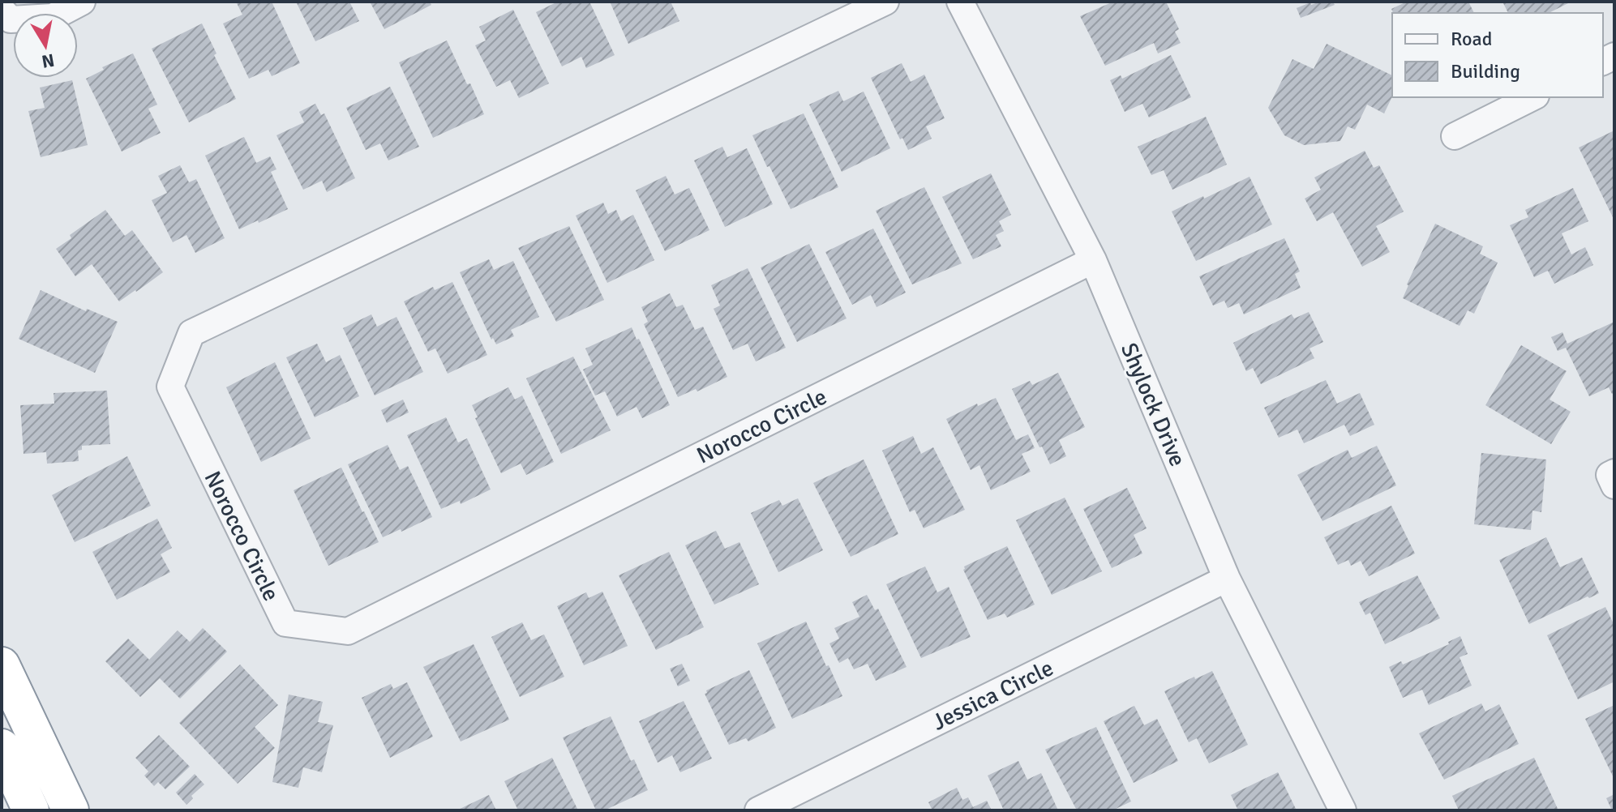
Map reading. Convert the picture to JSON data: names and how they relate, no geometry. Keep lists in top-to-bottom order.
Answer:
{
  "streets": {
    "street": ["Shylock Drive", "Norocco Circle", "Jessica Circle"]
  },
  "crossings": [
    ["Shylock Drive", "Norocco Circle"],
    ["Shylock Drive", "Jessica Circle"]
  ],
  "legend": ["Road", "Building"],
  "north": "bottom"
}
